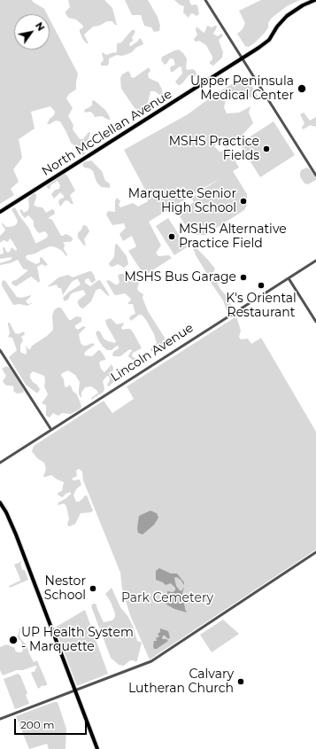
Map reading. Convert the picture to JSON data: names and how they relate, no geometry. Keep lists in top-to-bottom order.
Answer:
{
  "streets": {
    "main road": ["North McClellan Avenue"],
    "street": ["Lincoln Avenue"]
  },
  "parks": ["Park Cemetery"],
  "places": [
    "Upper Peninsula Medical Center",
    "MSHS Practice Fields",
    "Marquette Senior High School",
    "MSHS Alternative Practice Field",
    "MSHS Bus Garage",
    "K's Oriental Restaurant",
    "Nestor School",
    "UP Health System - Marquette",
    "Calvary Lutheran Church"
  ],
  "scale_bar": "200 m",
  "north": "top right"
}
